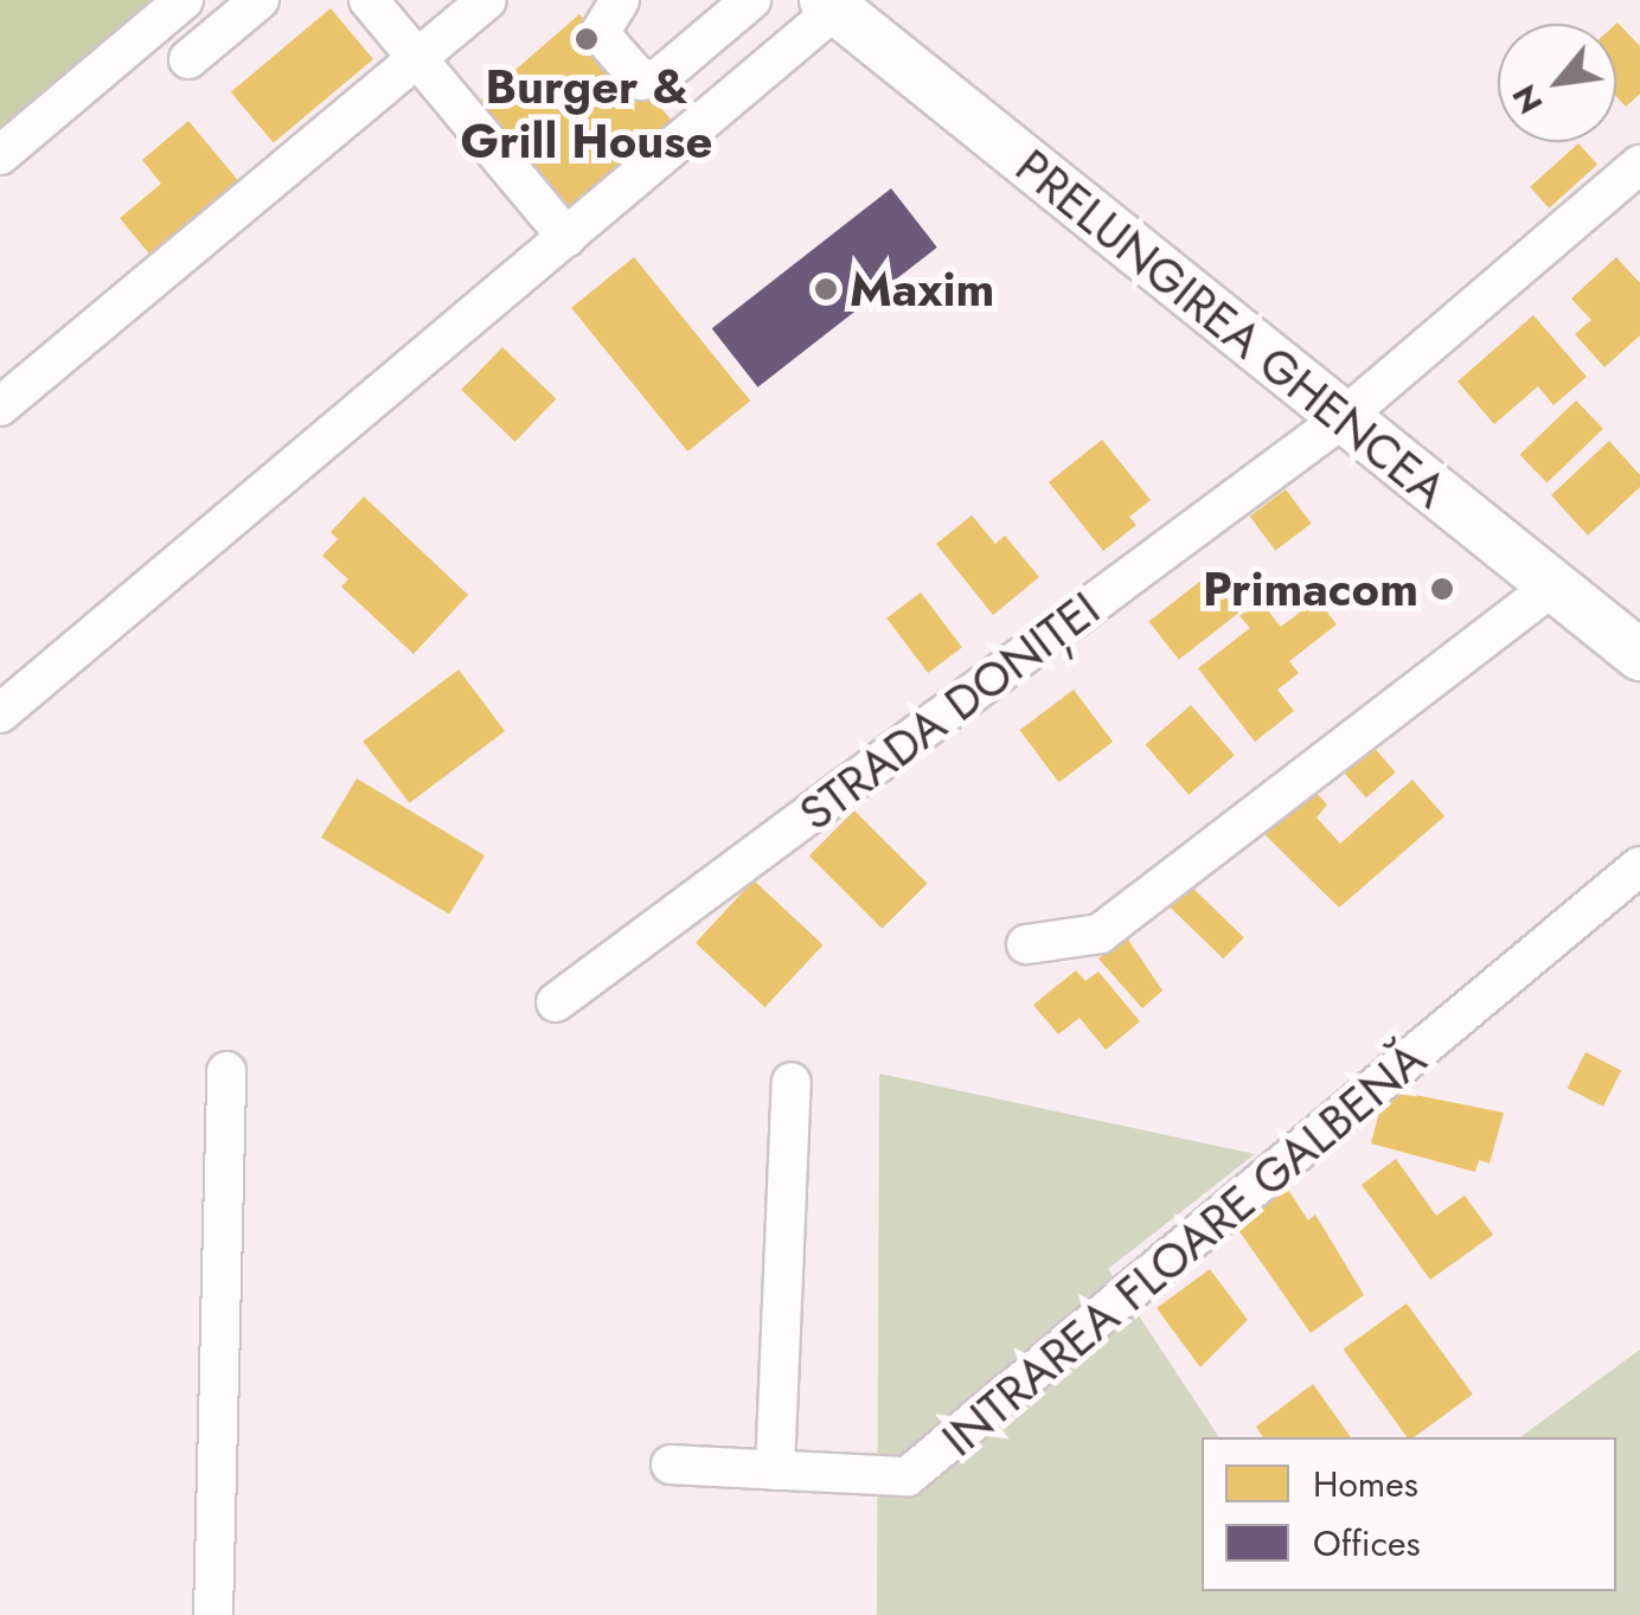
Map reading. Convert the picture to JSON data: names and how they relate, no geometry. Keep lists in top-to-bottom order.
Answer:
{
  "streets": {
    "main road": ["PRELUNGIREA GHENCEA"],
    "street": ["STRADA DONIȚEI", "INTRAREA FLOARE GALBENĂ"]
  },
  "crossings": [
    ["PRELUNGIREA GHENCEA", "STRADA DONIȚEI"]
  ],
  "places": ["Burger & Grill House", "Maxim", "Primacom"],
  "legend": ["Homes", "Offices"],
  "north": "bottom left"
}
